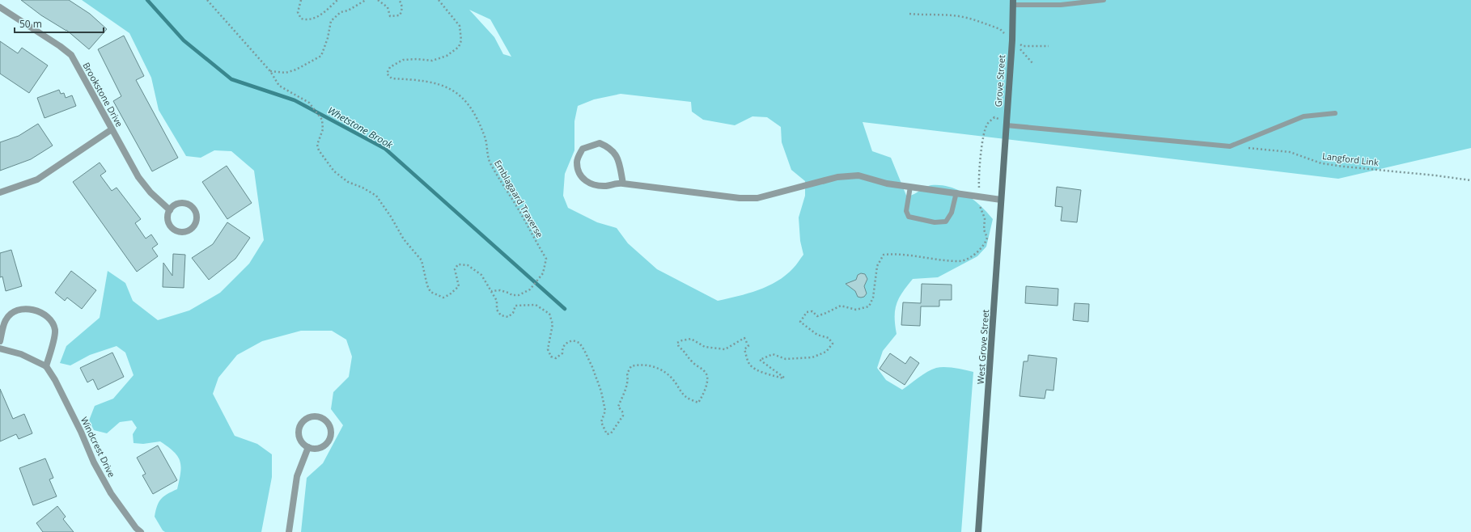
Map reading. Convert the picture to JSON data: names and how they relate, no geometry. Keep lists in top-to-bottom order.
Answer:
{
  "streets": {
    "main road": ["Grove Street", "West Grove Street"],
    "street": ["Brookstone Drive", "Windcrest Drive"],
    "path": ["Langford Link", "Emblagaard Traverse"]
  },
  "crossings": [
    ["Grove Street", "West Grove Street"]
  ],
  "water": ["Whetstone Brook"],
  "scale_bar": "50 m"
}
